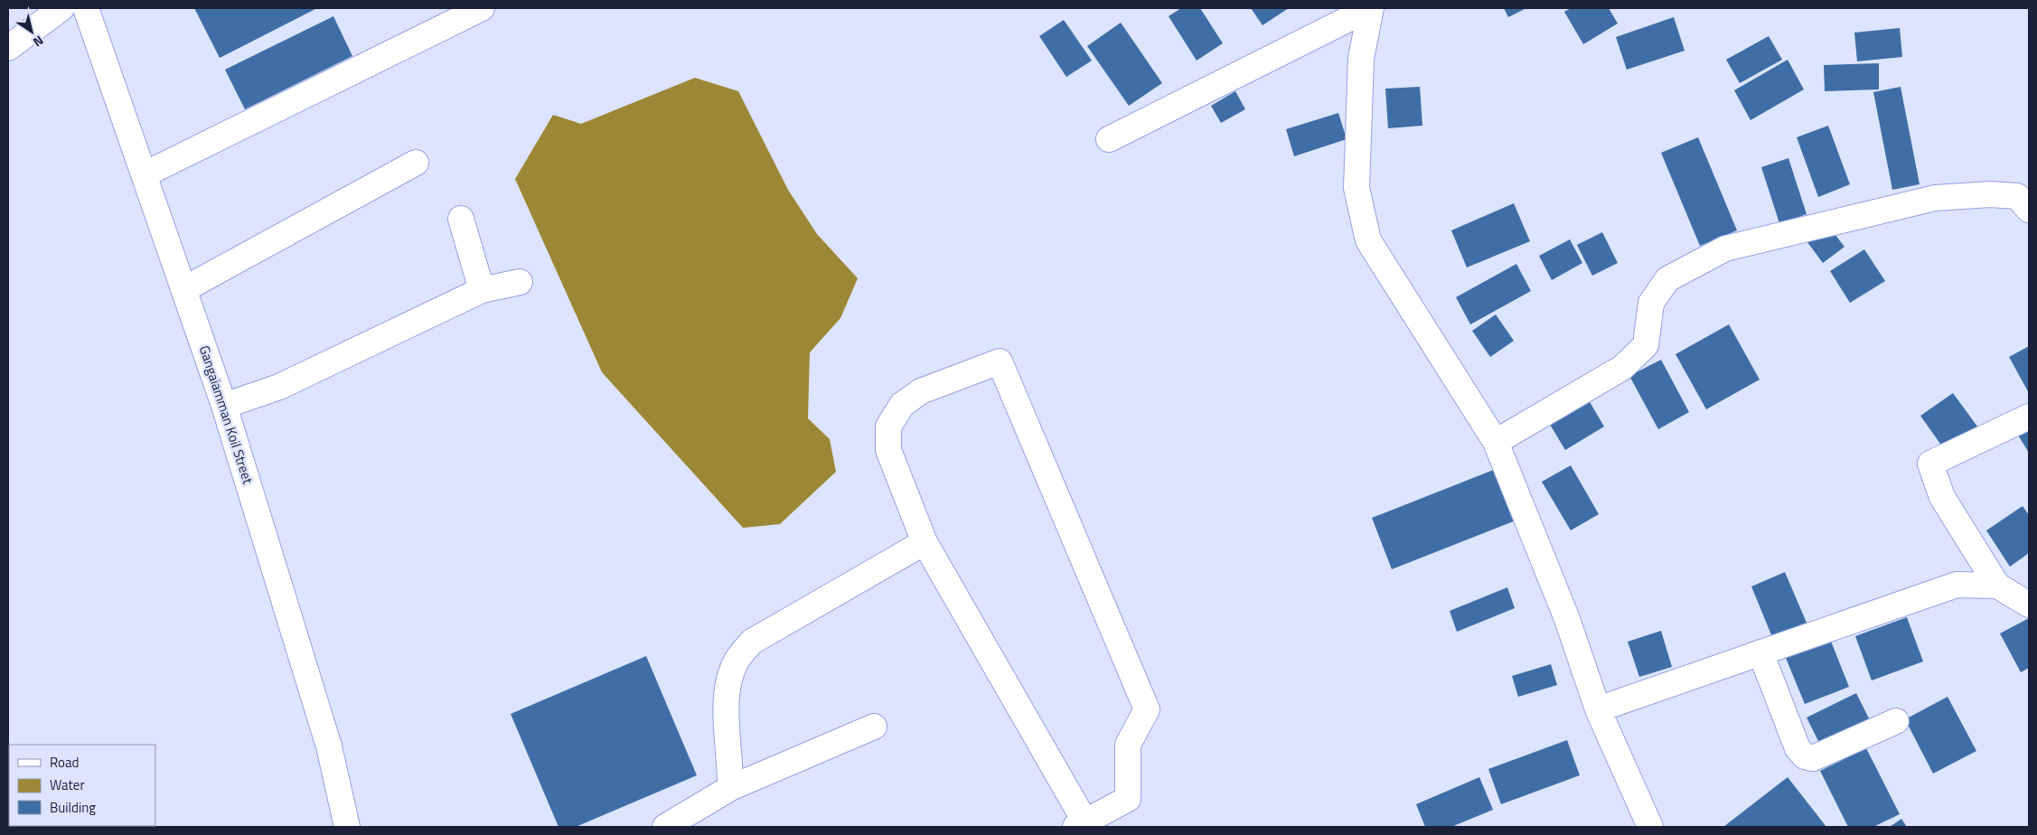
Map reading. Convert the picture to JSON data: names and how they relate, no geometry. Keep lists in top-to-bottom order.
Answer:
{
  "streets": {
    "street": ["Gangaiamman Koil Street"]
  },
  "legend": ["Road", "Water", "Building"],
  "north": "bottom right"
}
